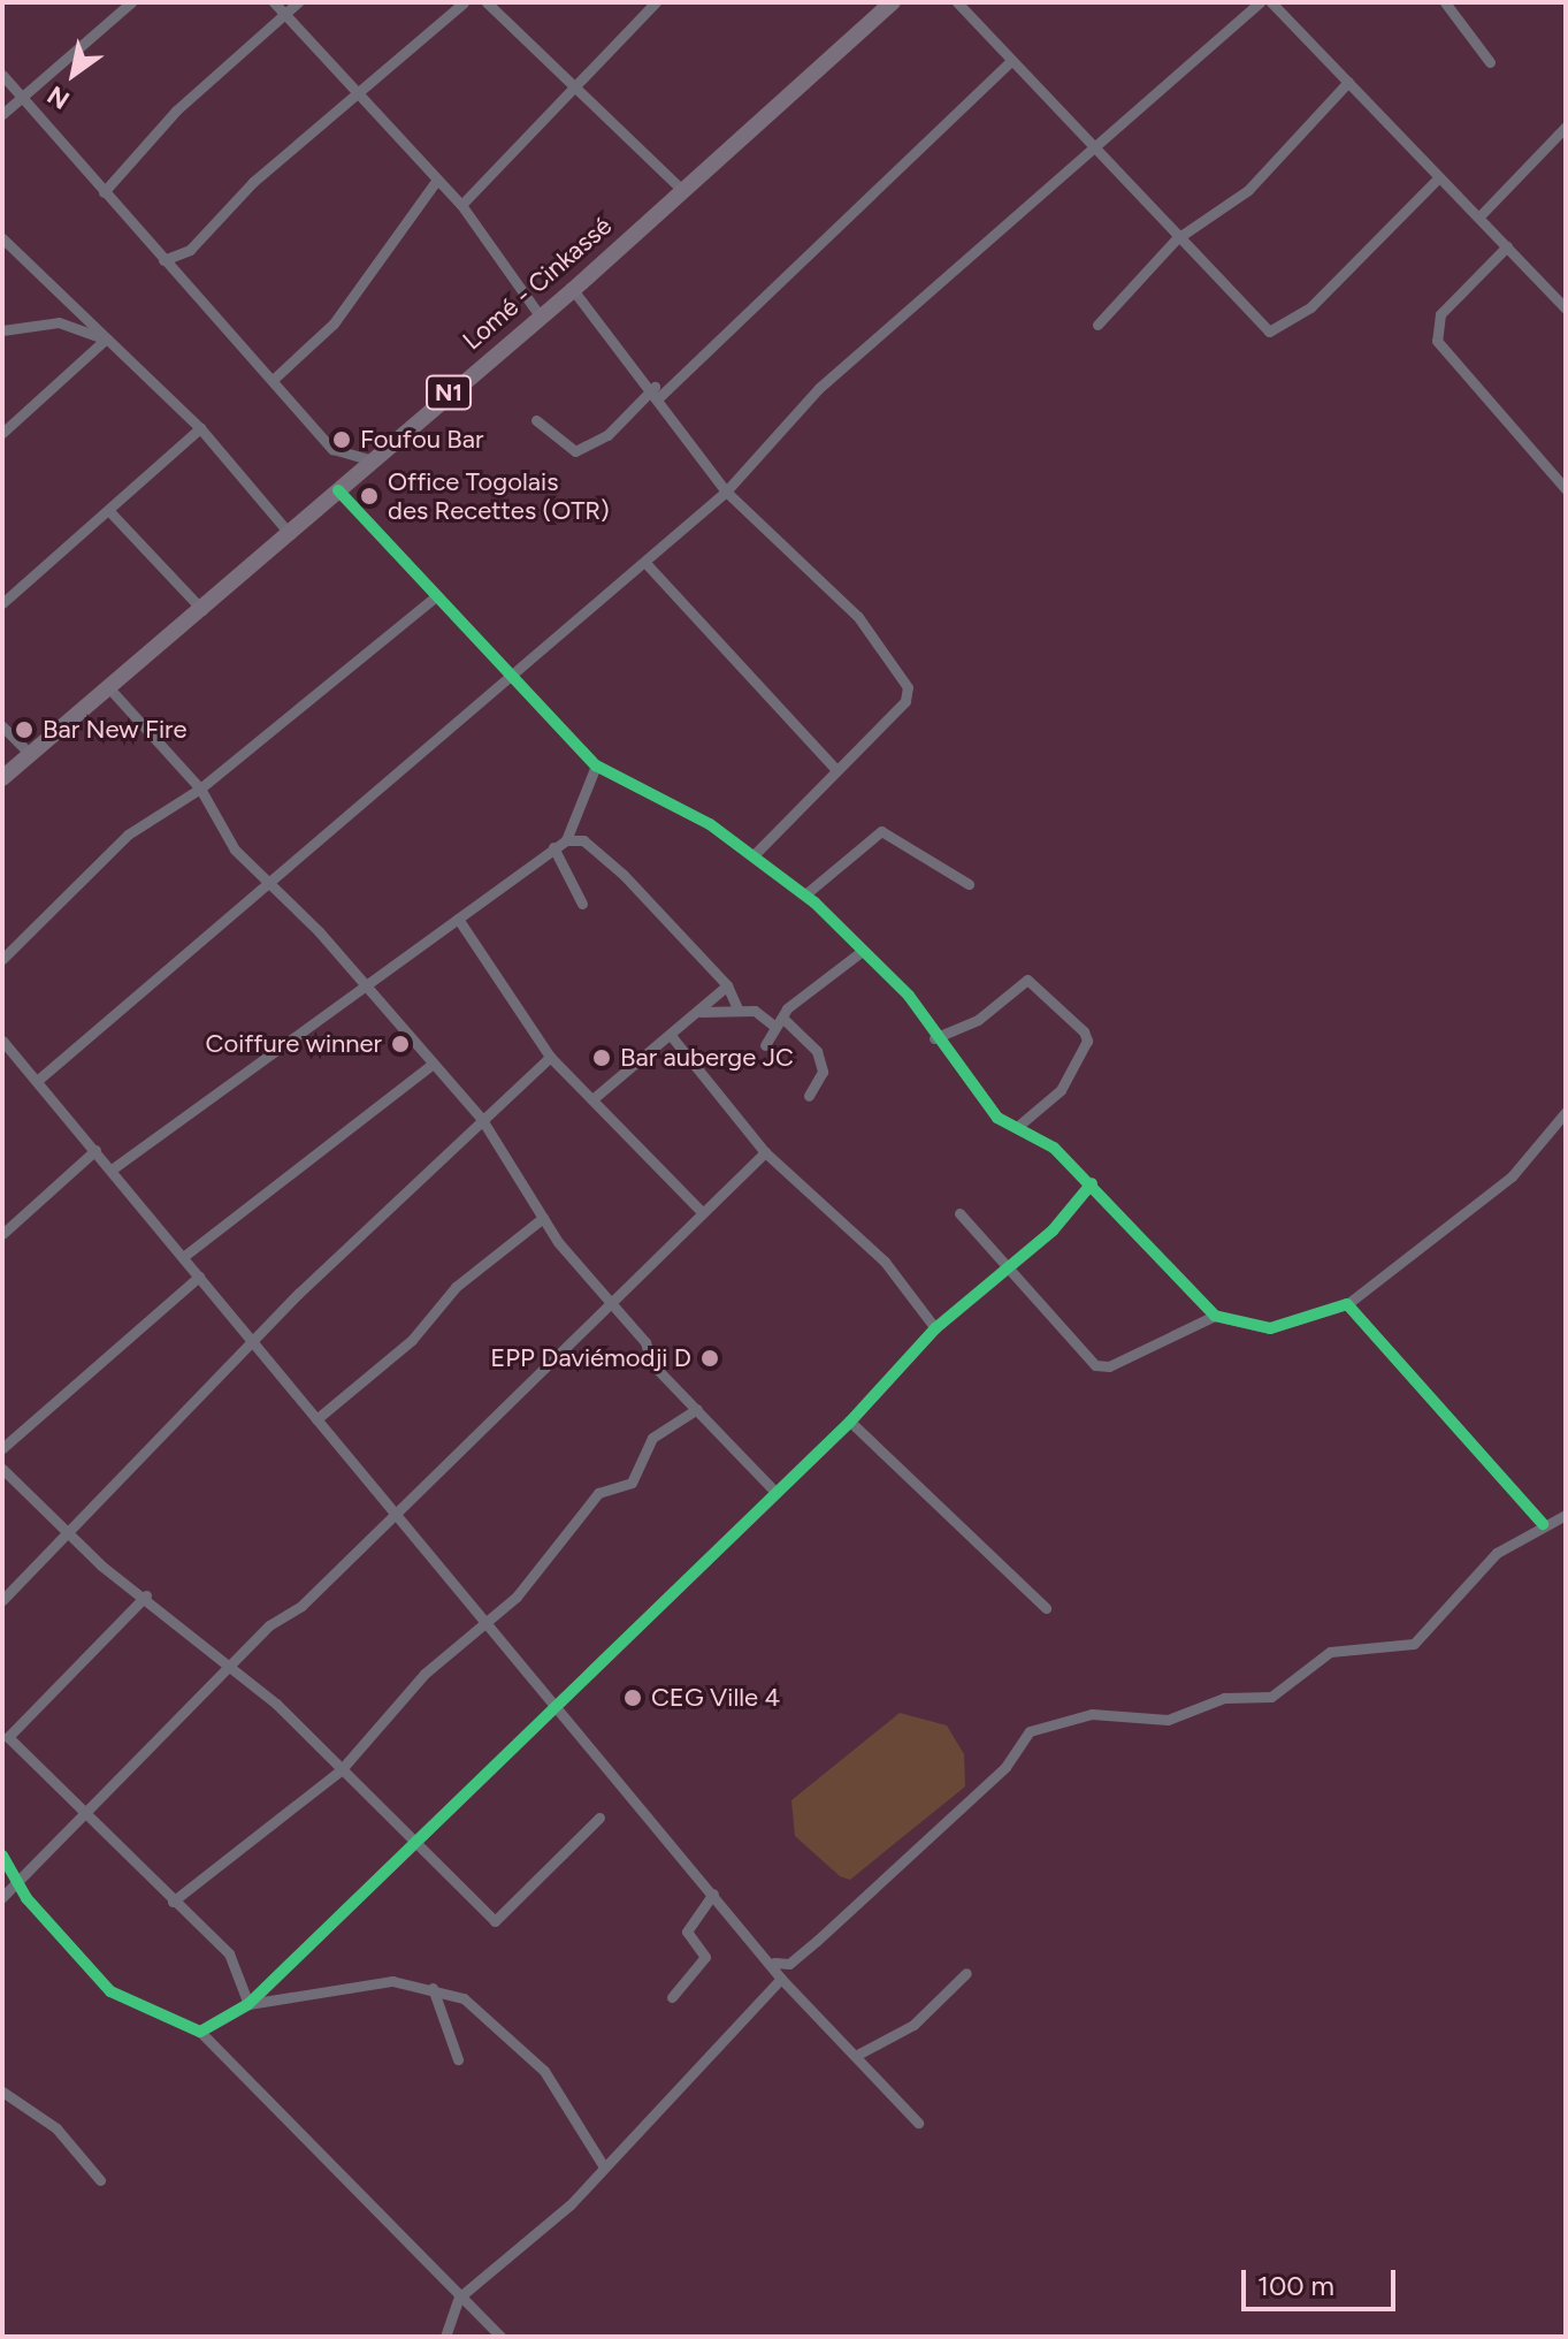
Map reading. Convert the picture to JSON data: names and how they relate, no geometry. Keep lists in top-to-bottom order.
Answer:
{
  "streets": {
    "highway": ["Lomé - Cinkassé", "N1"]
  },
  "places": [
    "Foufou Bar",
    "Office Togolais des Recettes (OTR)",
    "Bar New Fire",
    "Coiffure winner",
    "Bar auberge JC",
    "EPP Daviémodji D",
    "CEG Ville 4"
  ],
  "scale_bar": "100 m",
  "north": "bottom left"
}
